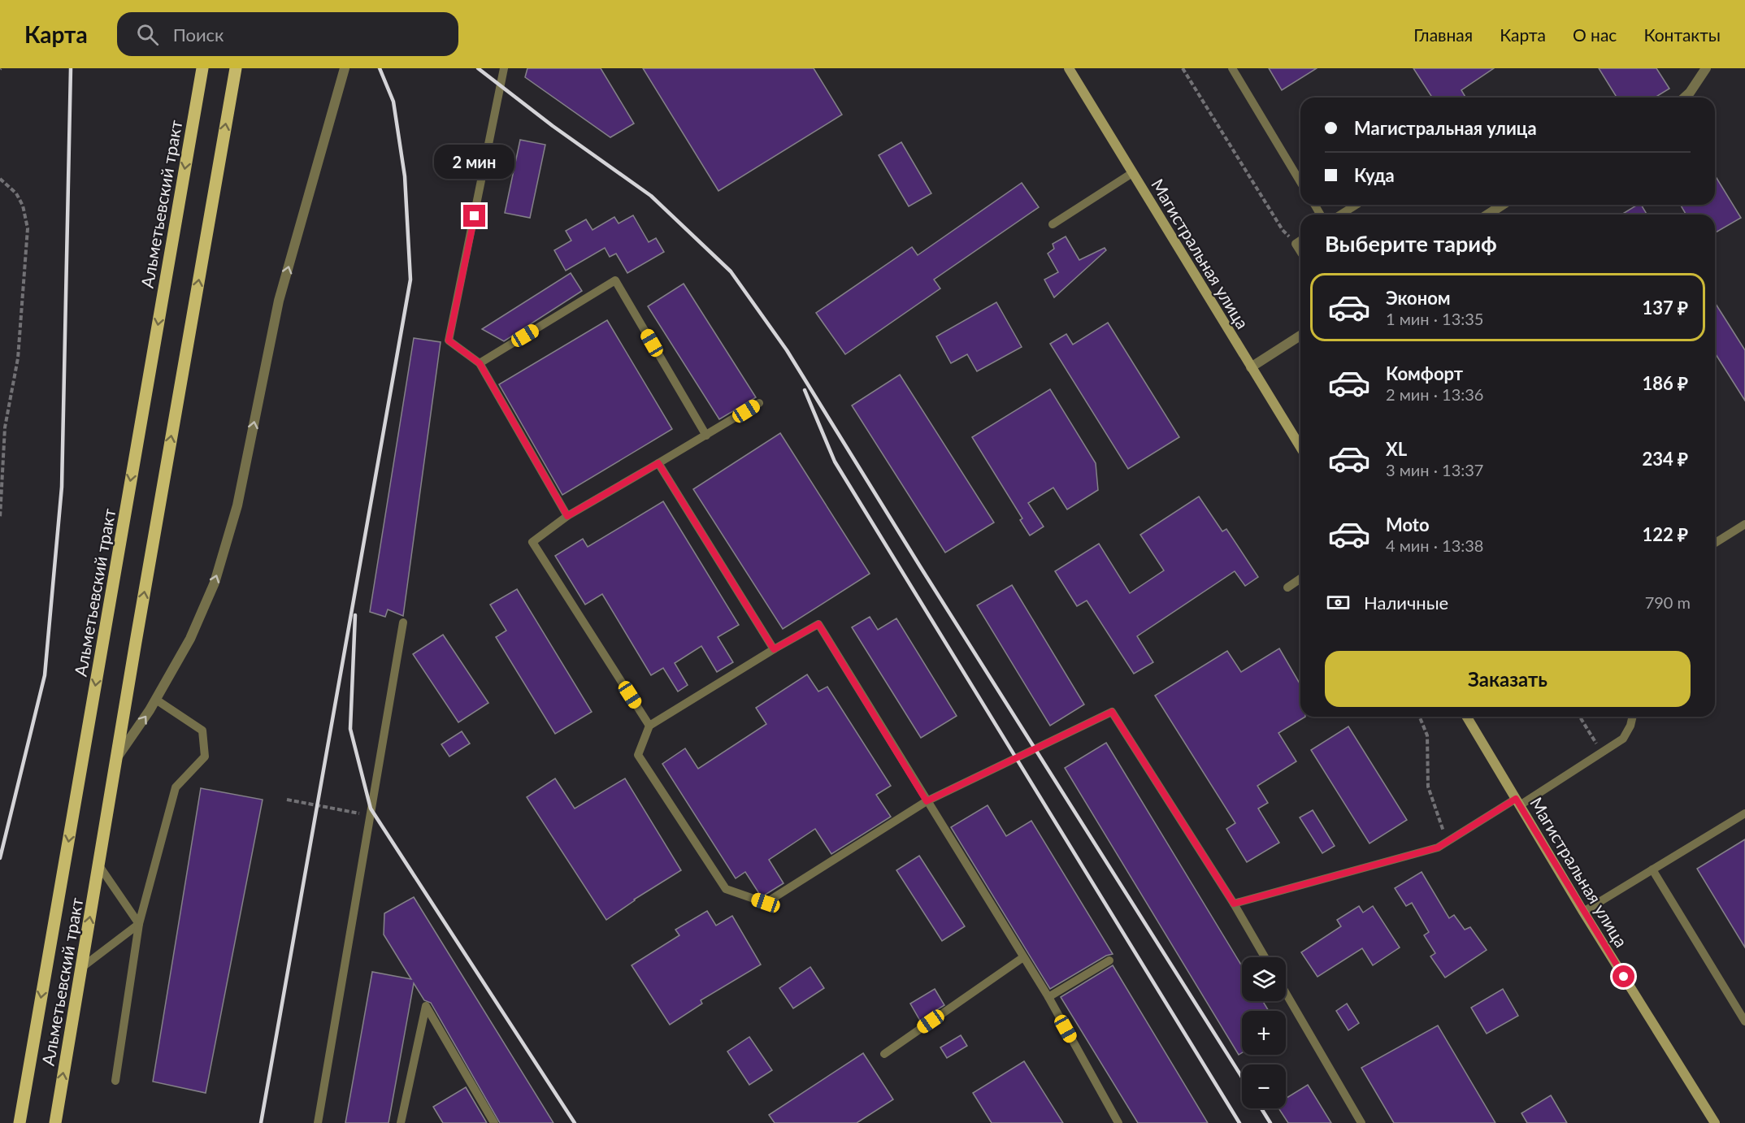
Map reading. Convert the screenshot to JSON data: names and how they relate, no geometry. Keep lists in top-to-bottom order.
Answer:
{
  "streets": {
    "main road": ["Альметьевский тракт", "Магистральная улица"]
  },
  "page": {
    "header": "Карта",
    "search": "Поиск",
    "nav": [
      "Главная",
      "Карта",
      "О нас",
      "Контакты"
    ],
    "banner": ["Магистральная улица", "Куда"],
    "bubble": "2 мин",
    "heading": "Выберите тариф",
    "list": [
      {
        "name": "Эконом",
        "note": "1 мин · 13:35",
        "value": "137 ₽"
      },
      {
        "name": "Комфорт",
        "note": "2 мин · 13:36",
        "value": "186 ₽"
      },
      {
        "name": "XL",
        "note": "3 мин · 13:37",
        "value": "234 ₽"
      },
      {
        "name": "Moto",
        "note": "4 мин · 13:38",
        "value": "122 ₽"
      }
    ],
    "pay": ["Наличные", "790 m"],
    "buttons": "Заказать",
    "map_buttons": ["+", "−"]
  }
}
